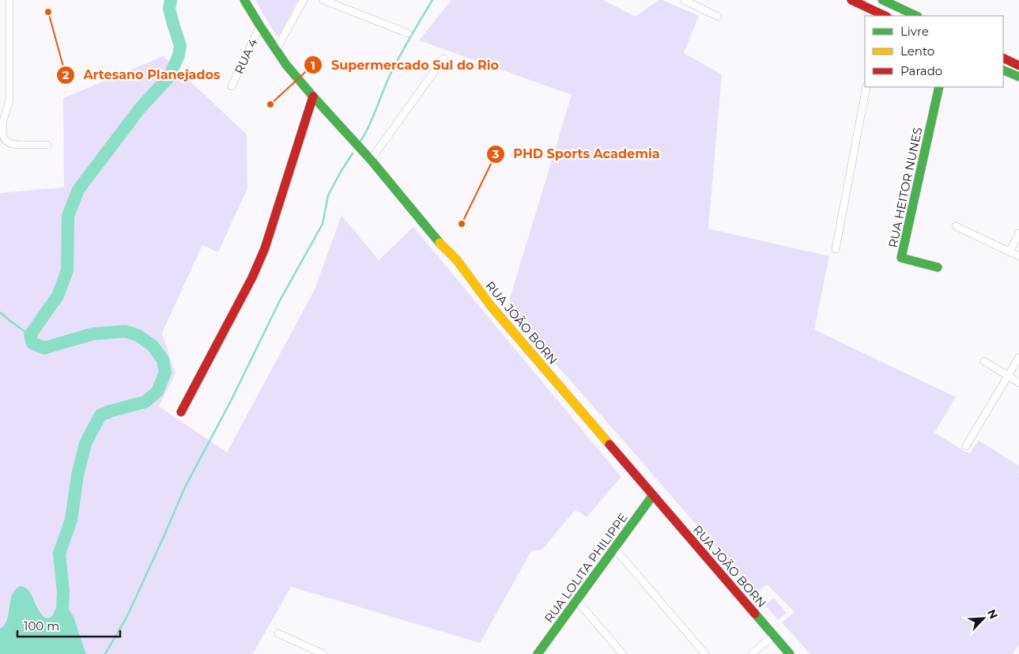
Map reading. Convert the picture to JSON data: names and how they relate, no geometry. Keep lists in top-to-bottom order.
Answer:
{
  "streets": {
    "main road": ["RUA HEITOR NUNES", "RUA JOÃO BORN", "RUA LOLITA PHILIPPE"],
    "street": ["RUA 4"]
  },
  "crossings": [
    ["RUA 4", "RUA JOÃO BORN"],
    ["RUA JOÃO BORN", "RUA LOLITA PHILIPPE"]
  ],
  "places": ["Artesano Planejados", "Supermercado Sul do Rio", "PHD Sports Academia"],
  "legend": ["Livre", "Lento", "Parado"],
  "scale_bar": "100 m",
  "north": "top right"
}
